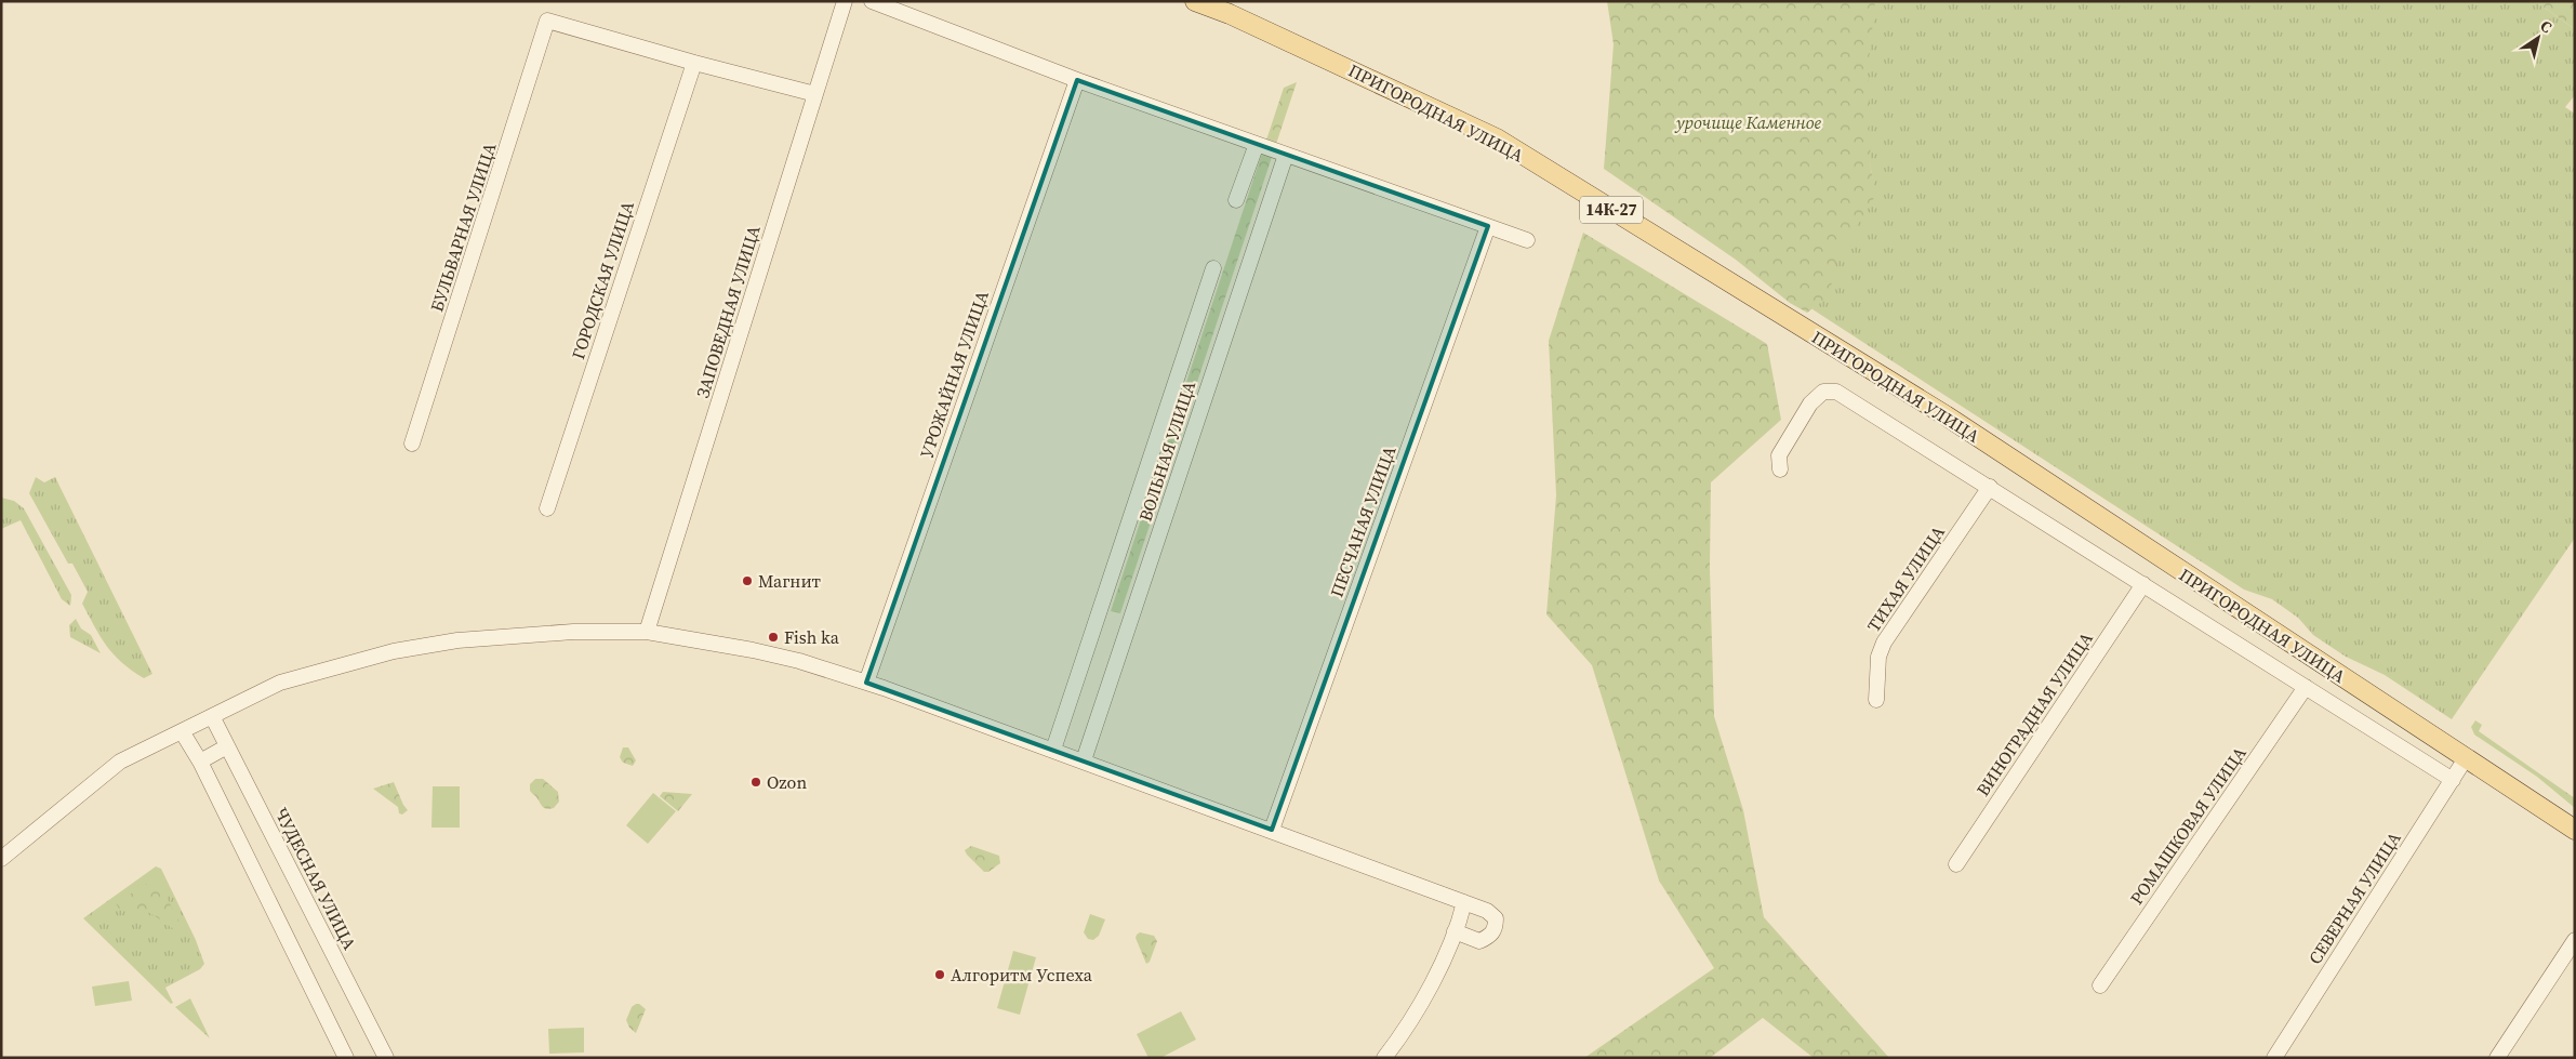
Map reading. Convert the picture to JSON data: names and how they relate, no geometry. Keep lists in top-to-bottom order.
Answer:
{
  "streets": {
    "main road": ["ПРИГОРОДНАЯ УЛИЦА", "14К-27"],
    "street": [
      "БУЛЬВАРНАЯ УЛИЦА",
      "ГОРОДСКАЯ УЛИЦА",
      "ЗАПОВЕДНАЯ УЛИЦА",
      "УРОЖАЙНАЯ УЛИЦА",
      "ВОЛЬНАЯ УЛИЦА",
      "ПЕСЧАНАЯ УЛИЦА",
      "ТИХАЯ УЛИЦА",
      "ВИНОГРАДНАЯ УЛИЦА",
      "РОМАШКОВАЯ УЛИЦА",
      "ЧУДЕСНАЯ УЛИЦА",
      "СЕВЕРНАЯ УЛИЦА"
    ]
  },
  "crossings": [
    ["ПРИГОРОДНАЯ УЛИЦА", "ТИХАЯ УЛИЦА"],
    ["ПРИГОРОДНАЯ УЛИЦА", "ВИНОГРАДНАЯ УЛИЦА"],
    ["ПРИГОРОДНАЯ УЛИЦА", "РОМАШКОВАЯ УЛИЦА"],
    ["ПРИГОРОДНАЯ УЛИЦА", "СЕВЕРНАЯ УЛИЦА"],
    ["БУЛЬВАРНАЯ УЛИЦА", "ГОРОДСКАЯ УЛИЦА"]
  ],
  "parks": ["урочище Каменное"],
  "places": [
    "Магнит",
    "Fish ka",
    "Ozon",
    "Алгоритм Успеха"
  ],
  "north": "top right"
}
